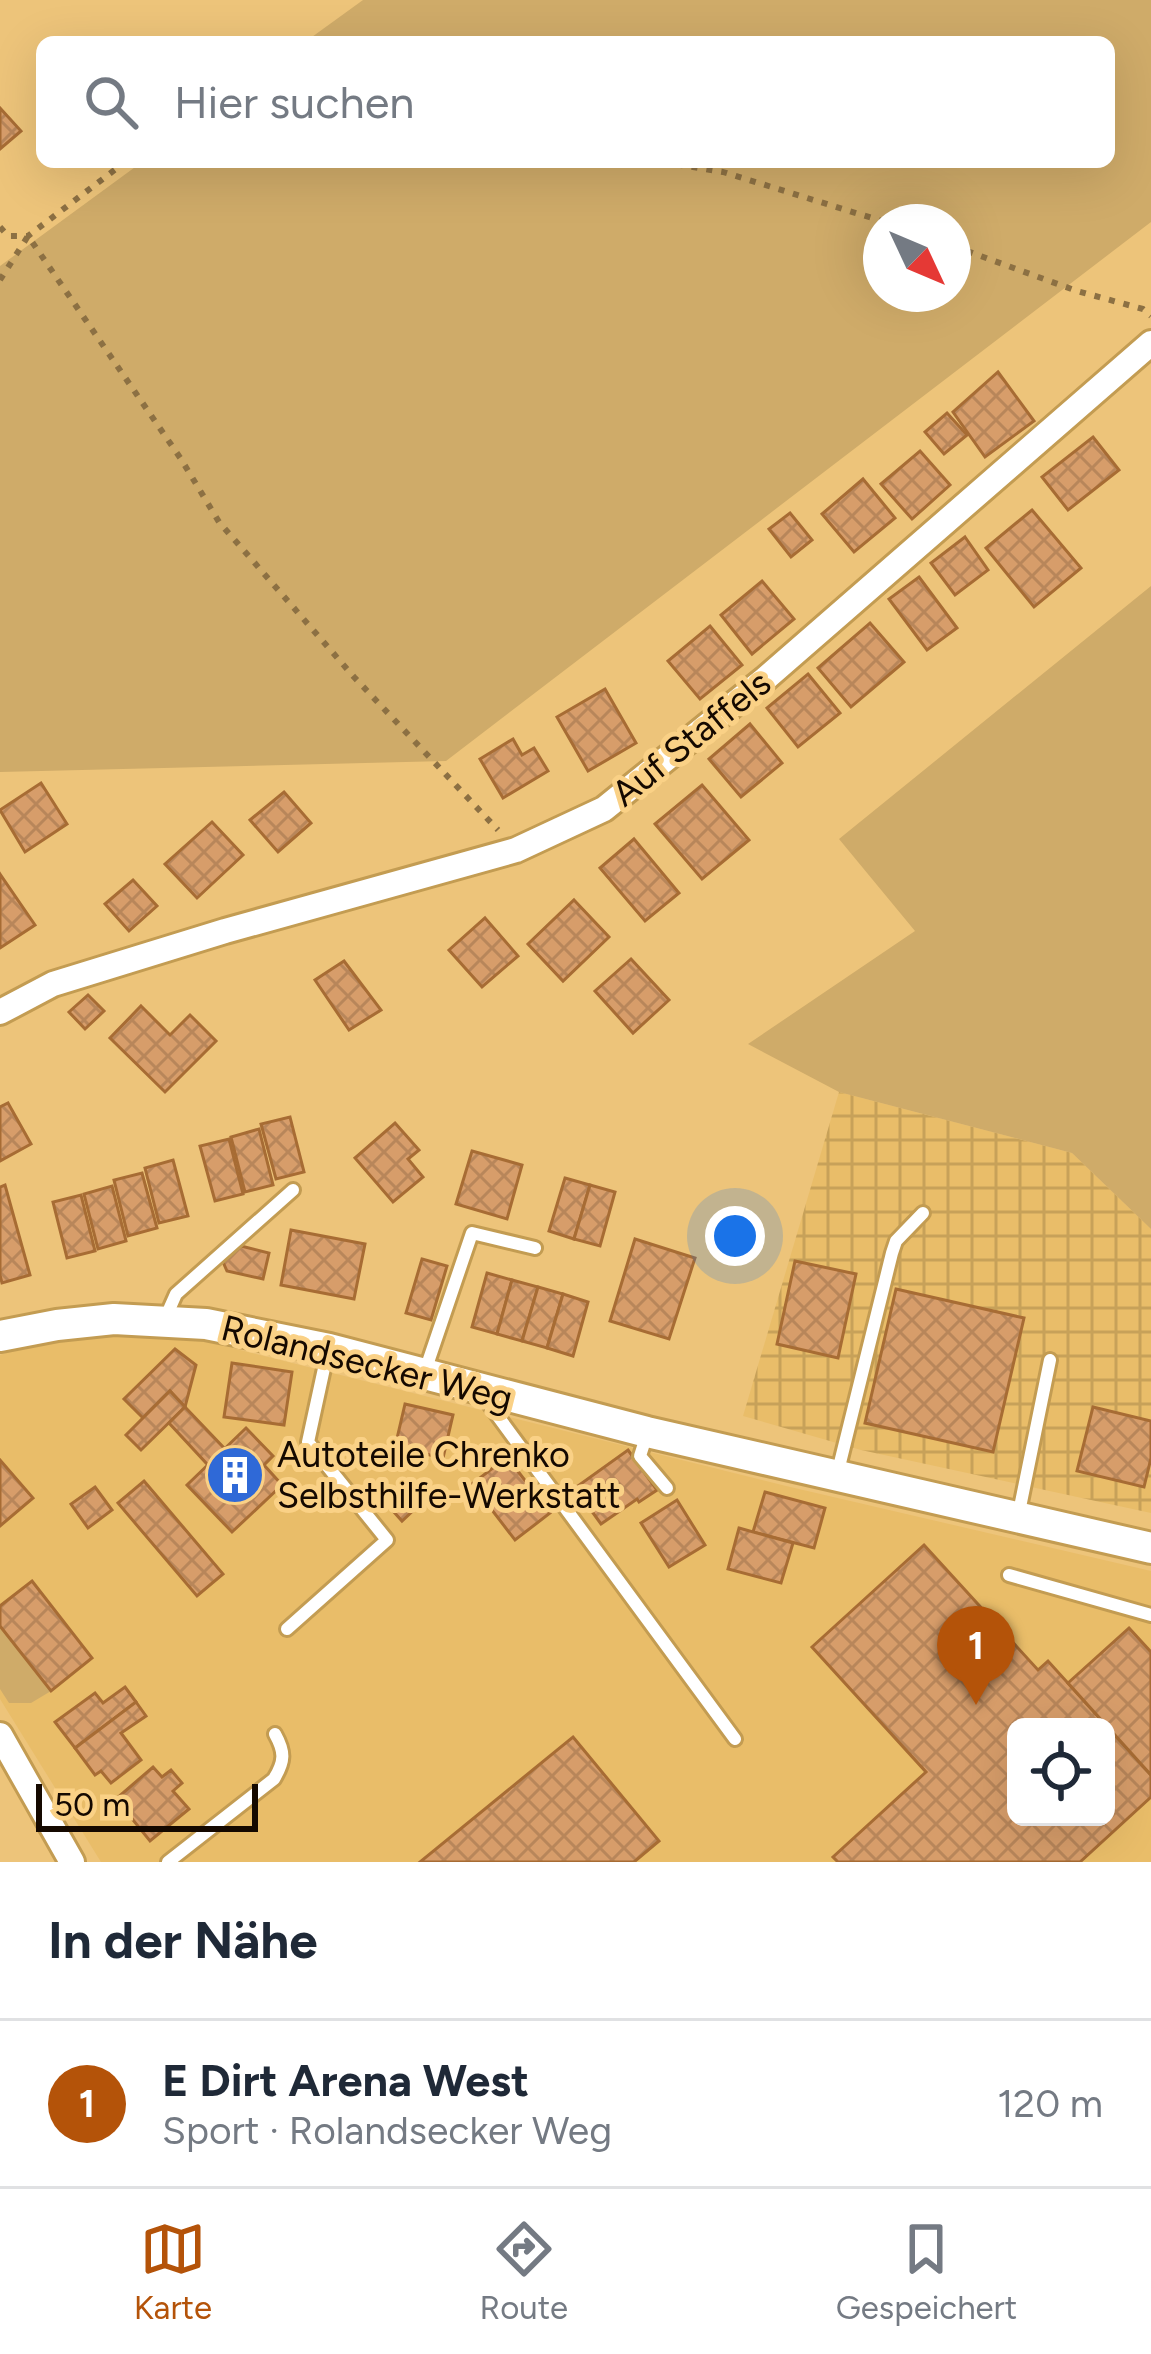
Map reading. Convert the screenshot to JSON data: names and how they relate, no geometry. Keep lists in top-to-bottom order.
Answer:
{
  "streets": {
    "street": ["Auf Staffels", "Rolandsecker Weg"]
  },
  "places": {
    "building": ["Autoteile Chrenko Selbsthilfe-Werkstatt"]
  },
  "scale_bar": "50 m",
  "north": "bottom right",
  "page": {
    "search": "Hier suchen",
    "pins": "1",
    "scale": "50 m",
    "heading": "In der Nähe",
    "list": [
      {
        "mark": "1",
        "name": "E Dirt Arena West",
        "note": "Sport · Rolandsecker Weg",
        "value": "120 m"
      }
    ],
    "nav": ["Karte", "Route", "Gespeichert"]
  }
}
